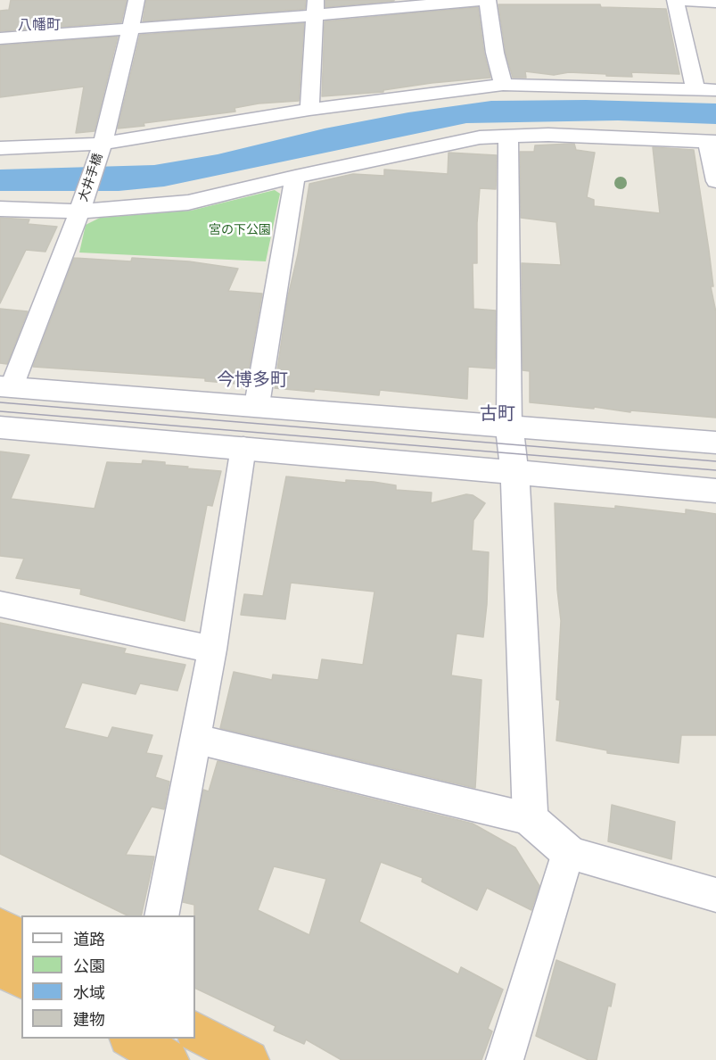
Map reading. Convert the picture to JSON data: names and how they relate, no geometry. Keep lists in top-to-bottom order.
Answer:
{
  "streets": {
    "street": ["大井手橋"]
  },
  "districts": ["八幡町", "今博多町", "古町"],
  "parks": ["宮の下公園"],
  "legend": [
    "道路",
    "公園",
    "水域",
    "建物"
  ]
}
